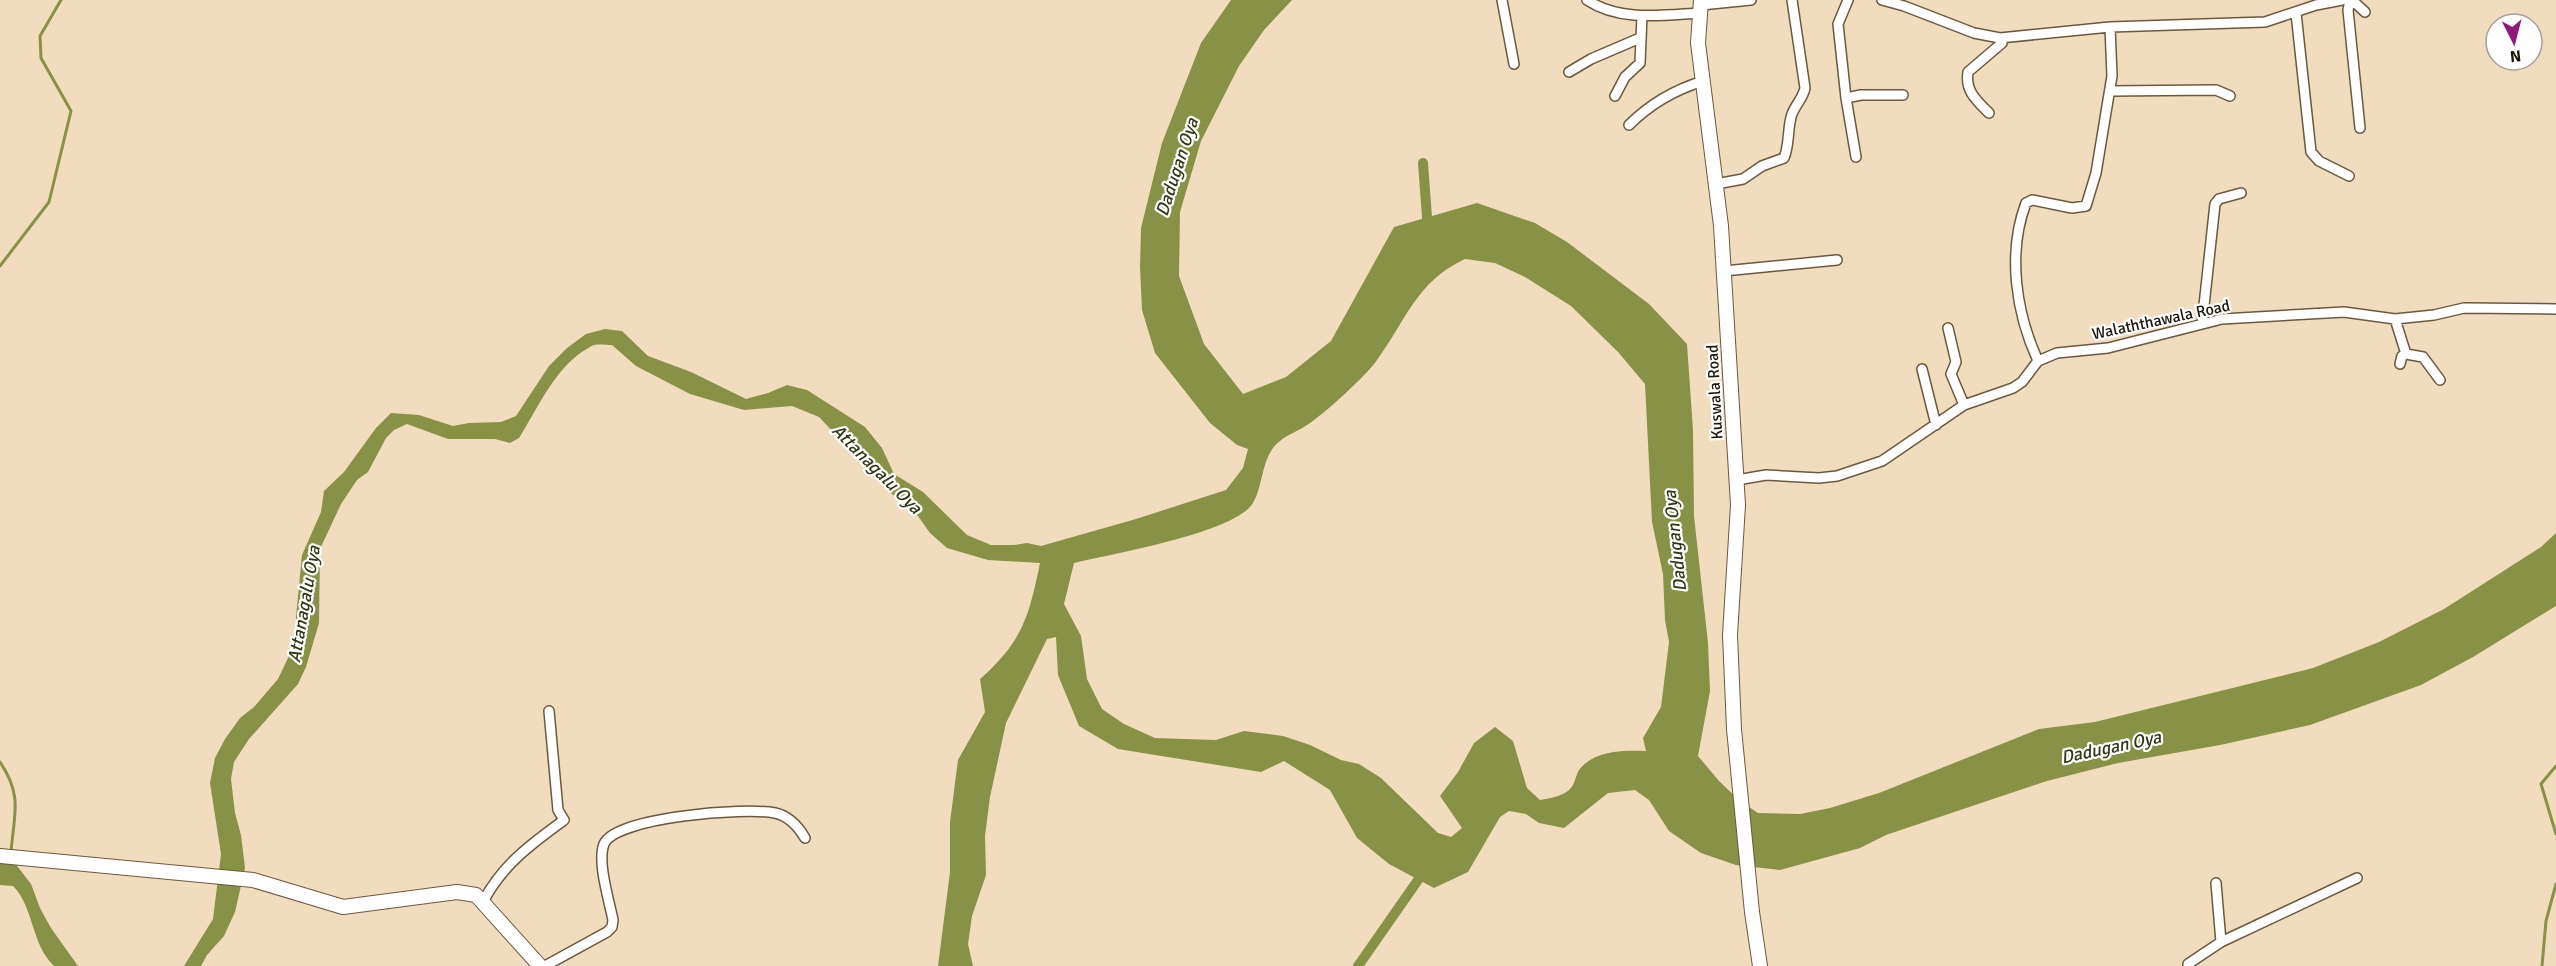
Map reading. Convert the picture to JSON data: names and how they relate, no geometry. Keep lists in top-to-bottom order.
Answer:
{
  "streets": {
    "street": ["Walaththawala Road", "Kuswala Road"]
  },
  "water": ["Dadugan Oya", "Attanagalu Oya"],
  "north": "bottom"
}
